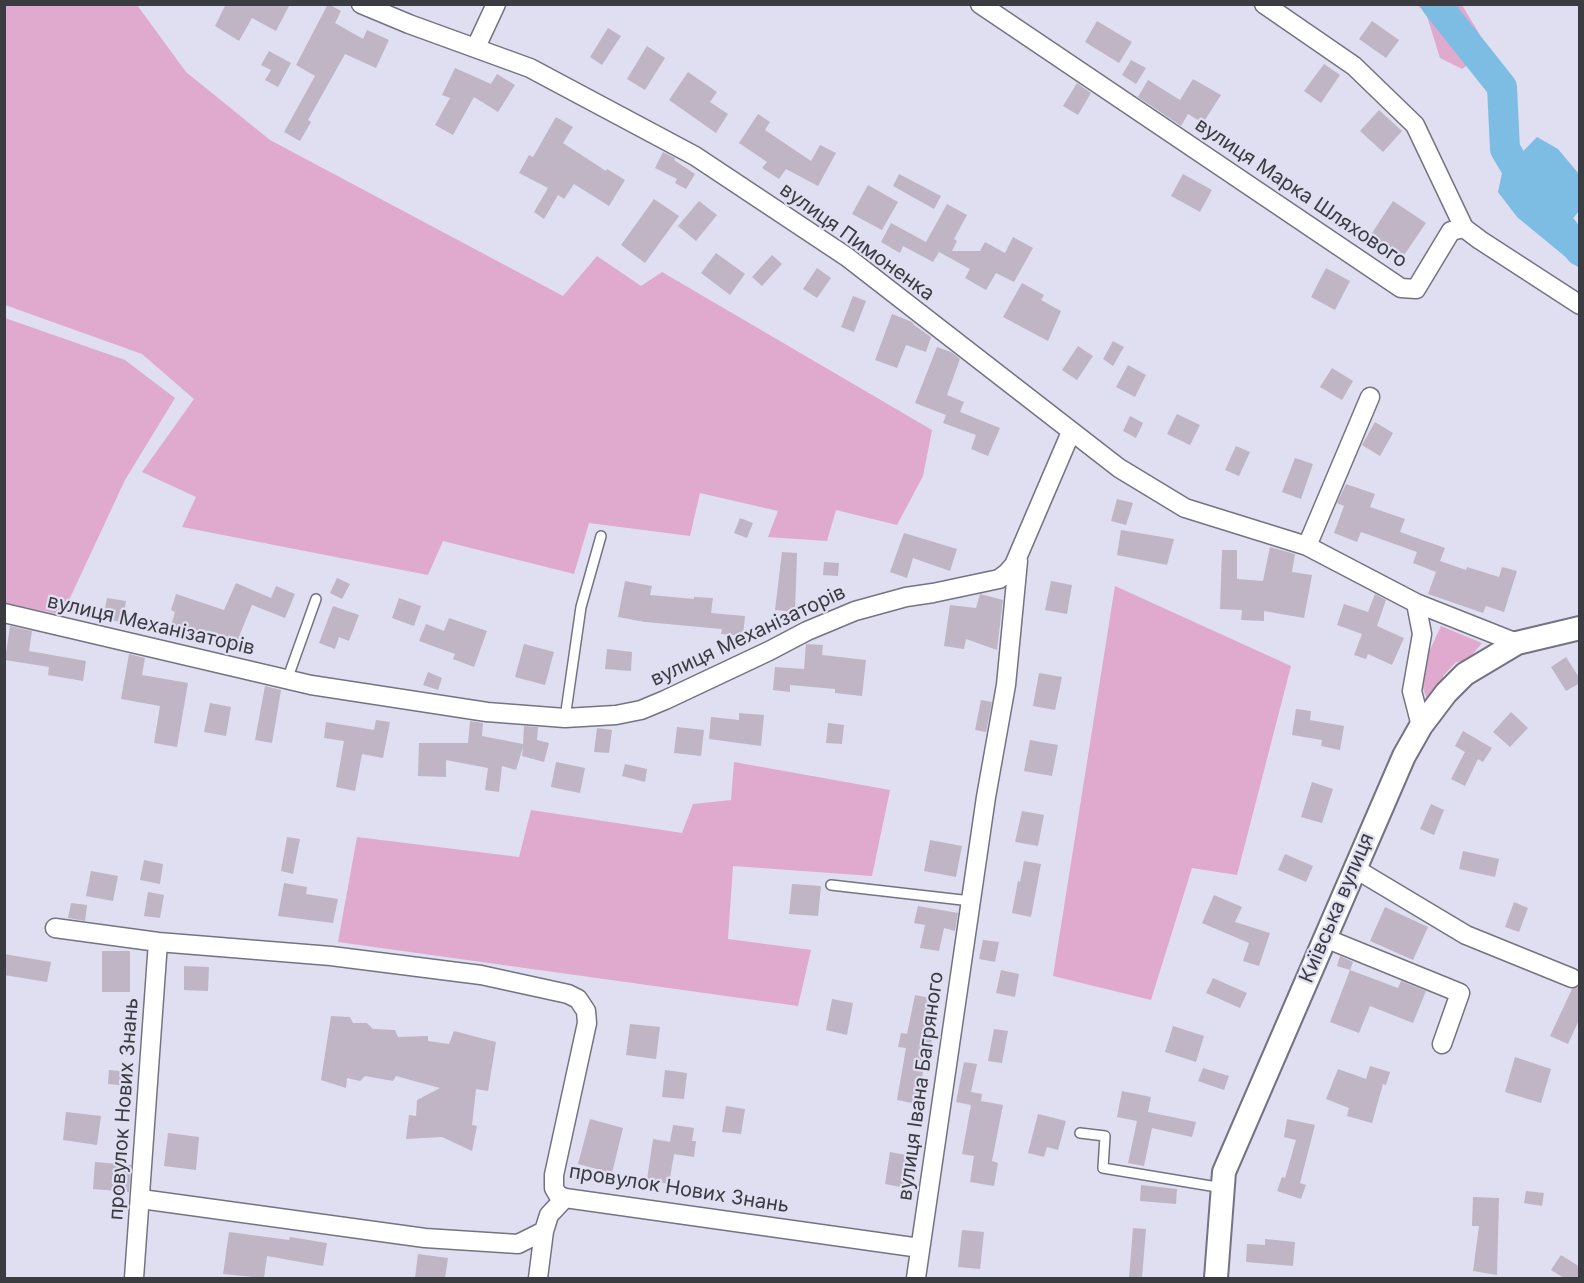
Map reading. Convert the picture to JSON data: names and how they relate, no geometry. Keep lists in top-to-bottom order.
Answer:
{
  "streets": {
    "street": [
      "вулиця Марка Шляхового",
      "вулиця Пимоненка",
      "вулиця Механізаторів",
      "Київська вулиця",
      "вулиця Івана Багряного",
      "провулок Нових Знань"
    ]
  },
  "crossings": [
    ["вулиця Пимоненка", "вулиця Механізаторів"],
    ["вулиця Пимоненка", "Київська вулиця"],
    ["вулиця Механізаторів", "вулиця Івана Багряного"],
    ["вулиця Івана Багряного", "провулок Нових Знань"]
  ]
}
